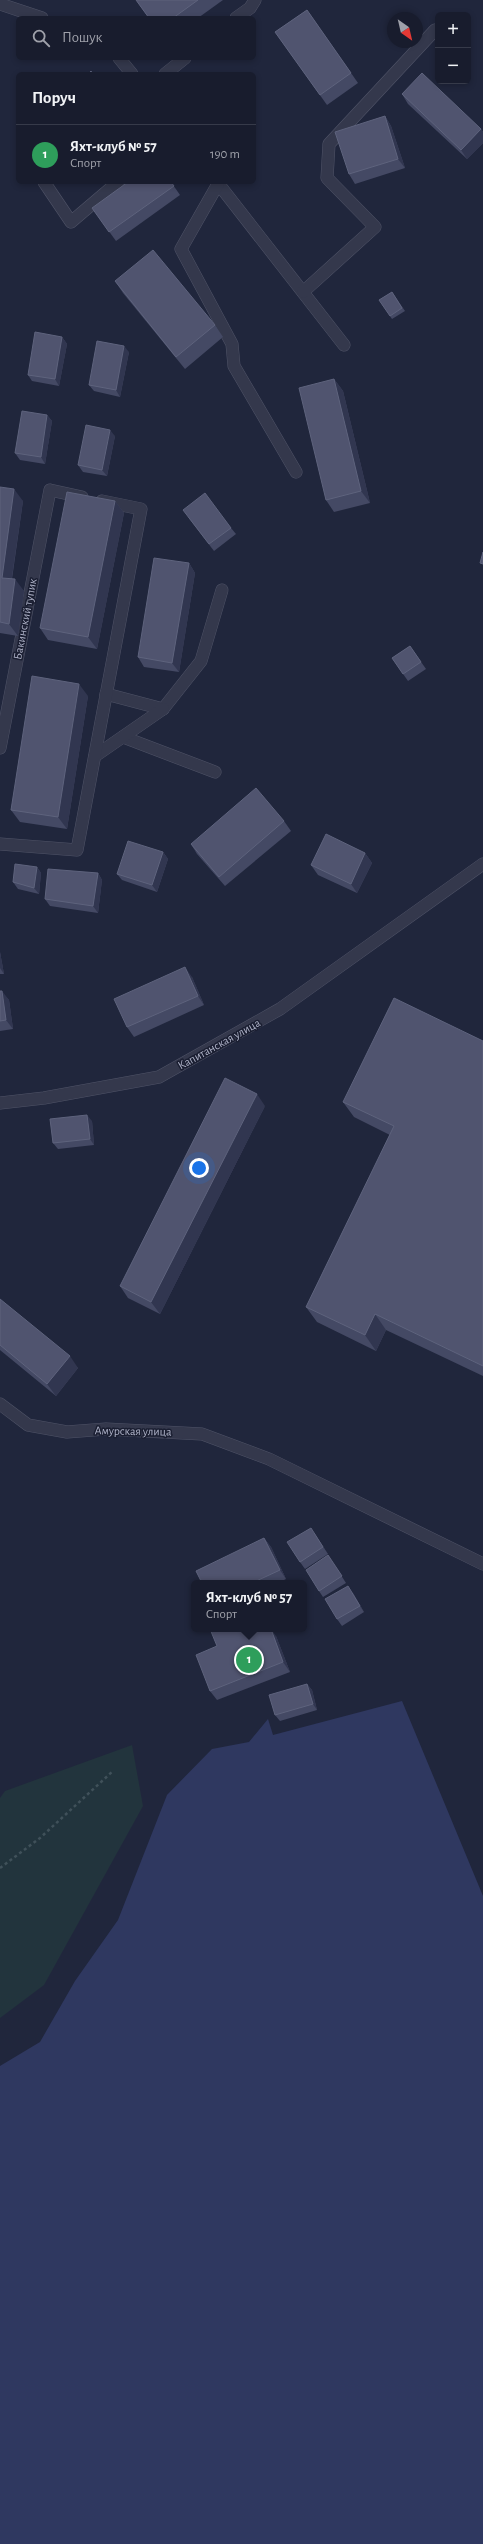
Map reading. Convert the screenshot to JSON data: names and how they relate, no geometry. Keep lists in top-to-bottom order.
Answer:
{
  "streets": {
    "street": ["Бакинский тупик", "Капитанская улица", "Амурская улица"]
  },
  "north": "bottom right",
  "page": {
    "map_buttons": ["+", "−"],
    "search": "Пошук",
    "heading": "Поруч",
    "list": [
      {
        "mark": "1",
        "name": "Яхт-клуб № 57",
        "note": "Спорт",
        "value": "190 m"
      }
    ],
    "popup": ["Яхт-клуб № 57", "Спорт"],
    "pins": "1"
  }
}
